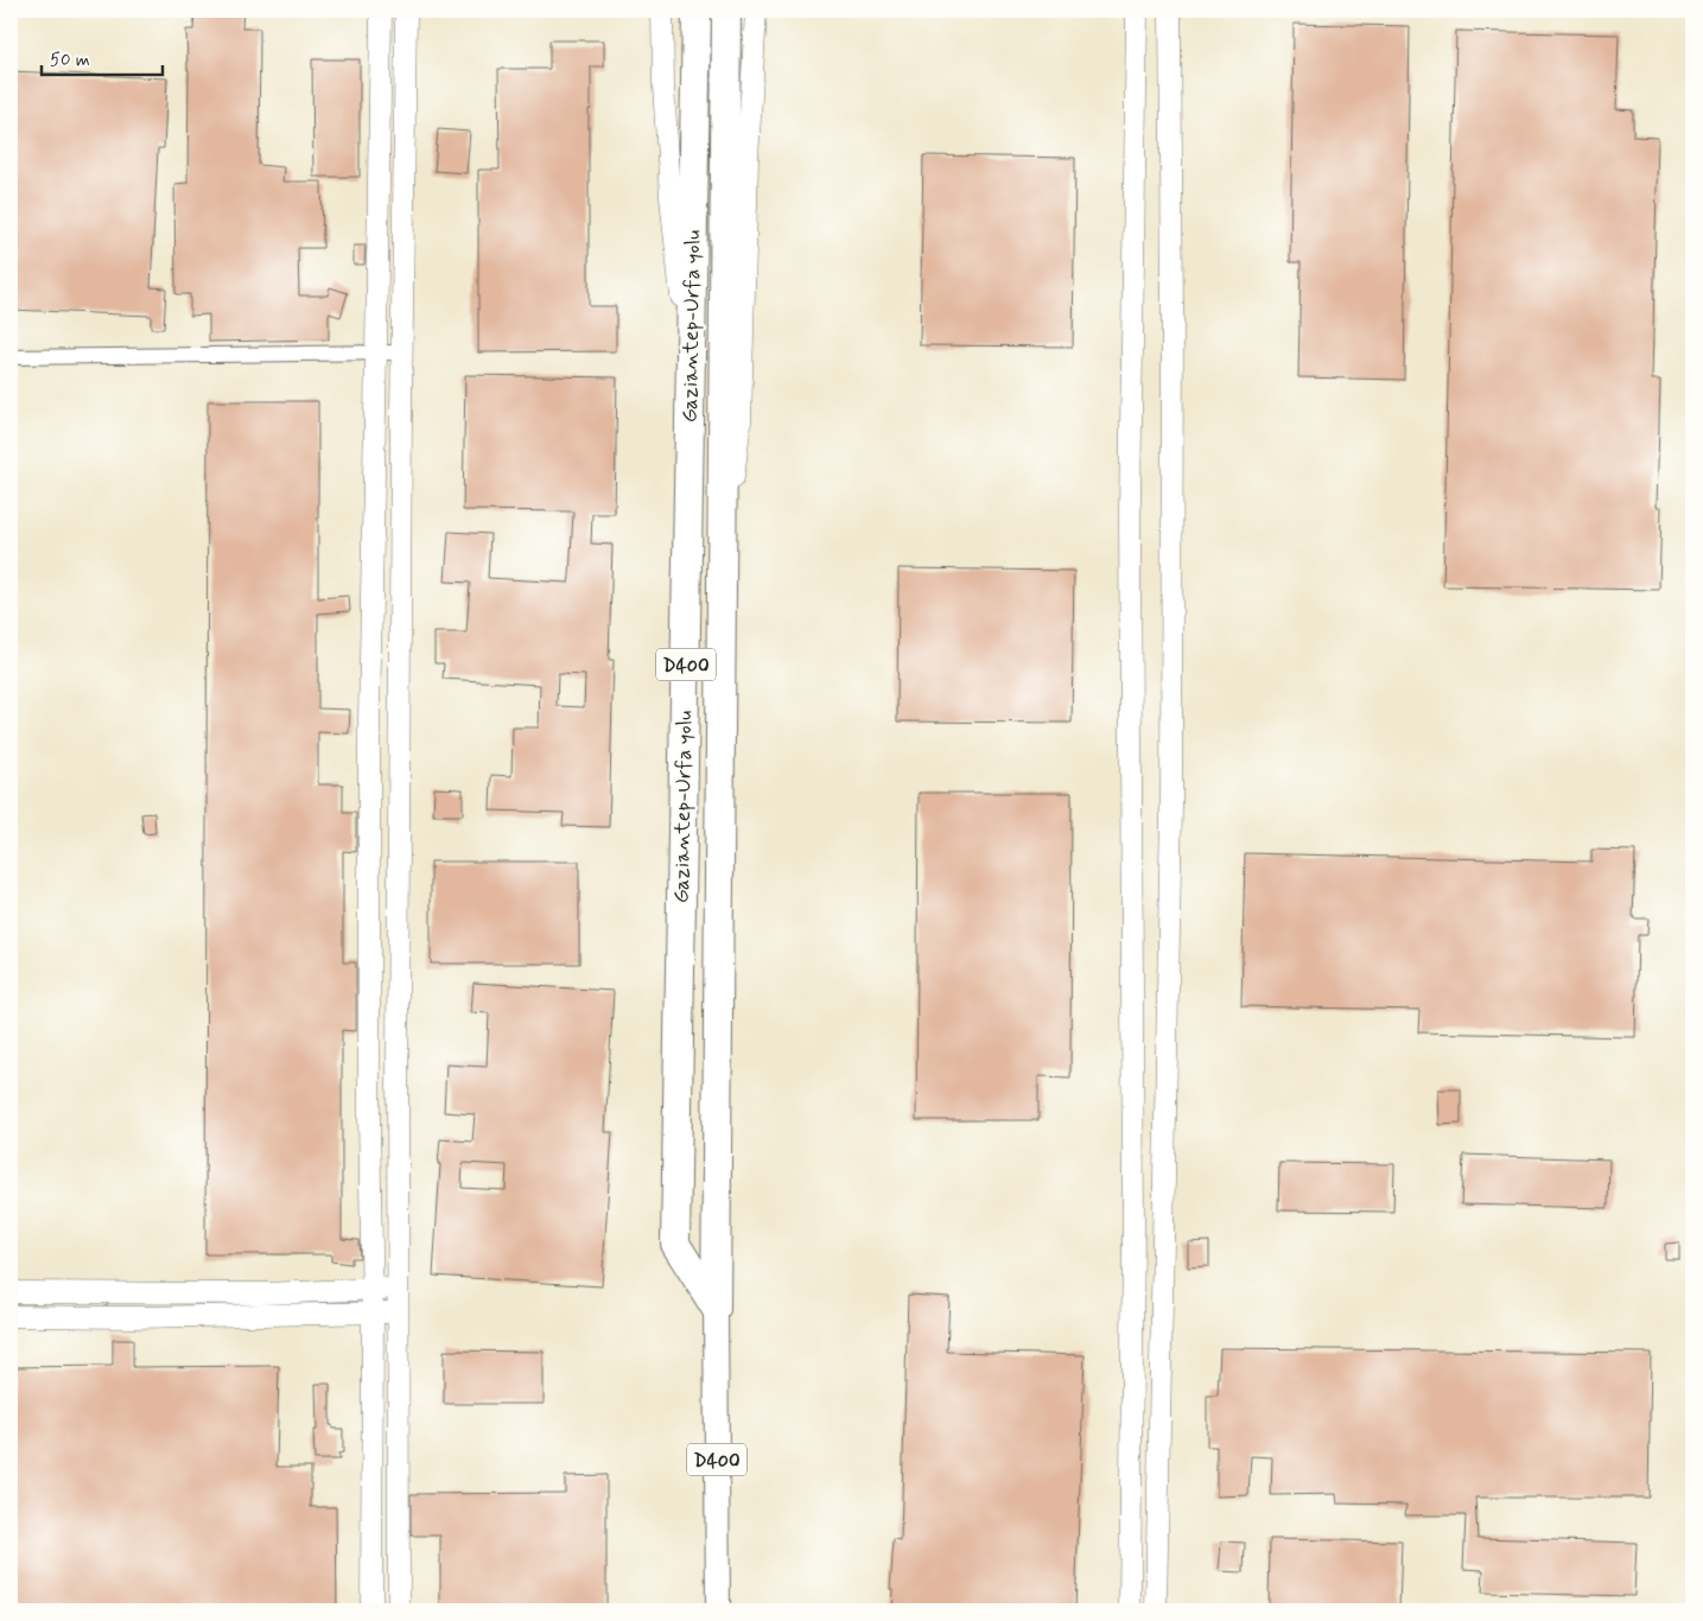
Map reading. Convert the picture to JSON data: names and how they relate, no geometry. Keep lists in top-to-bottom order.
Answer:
{
  "streets": {
    "highway": ["Gaziantep-Urfa yolu", "D400"]
  },
  "scale_bar": "50 m"
}
